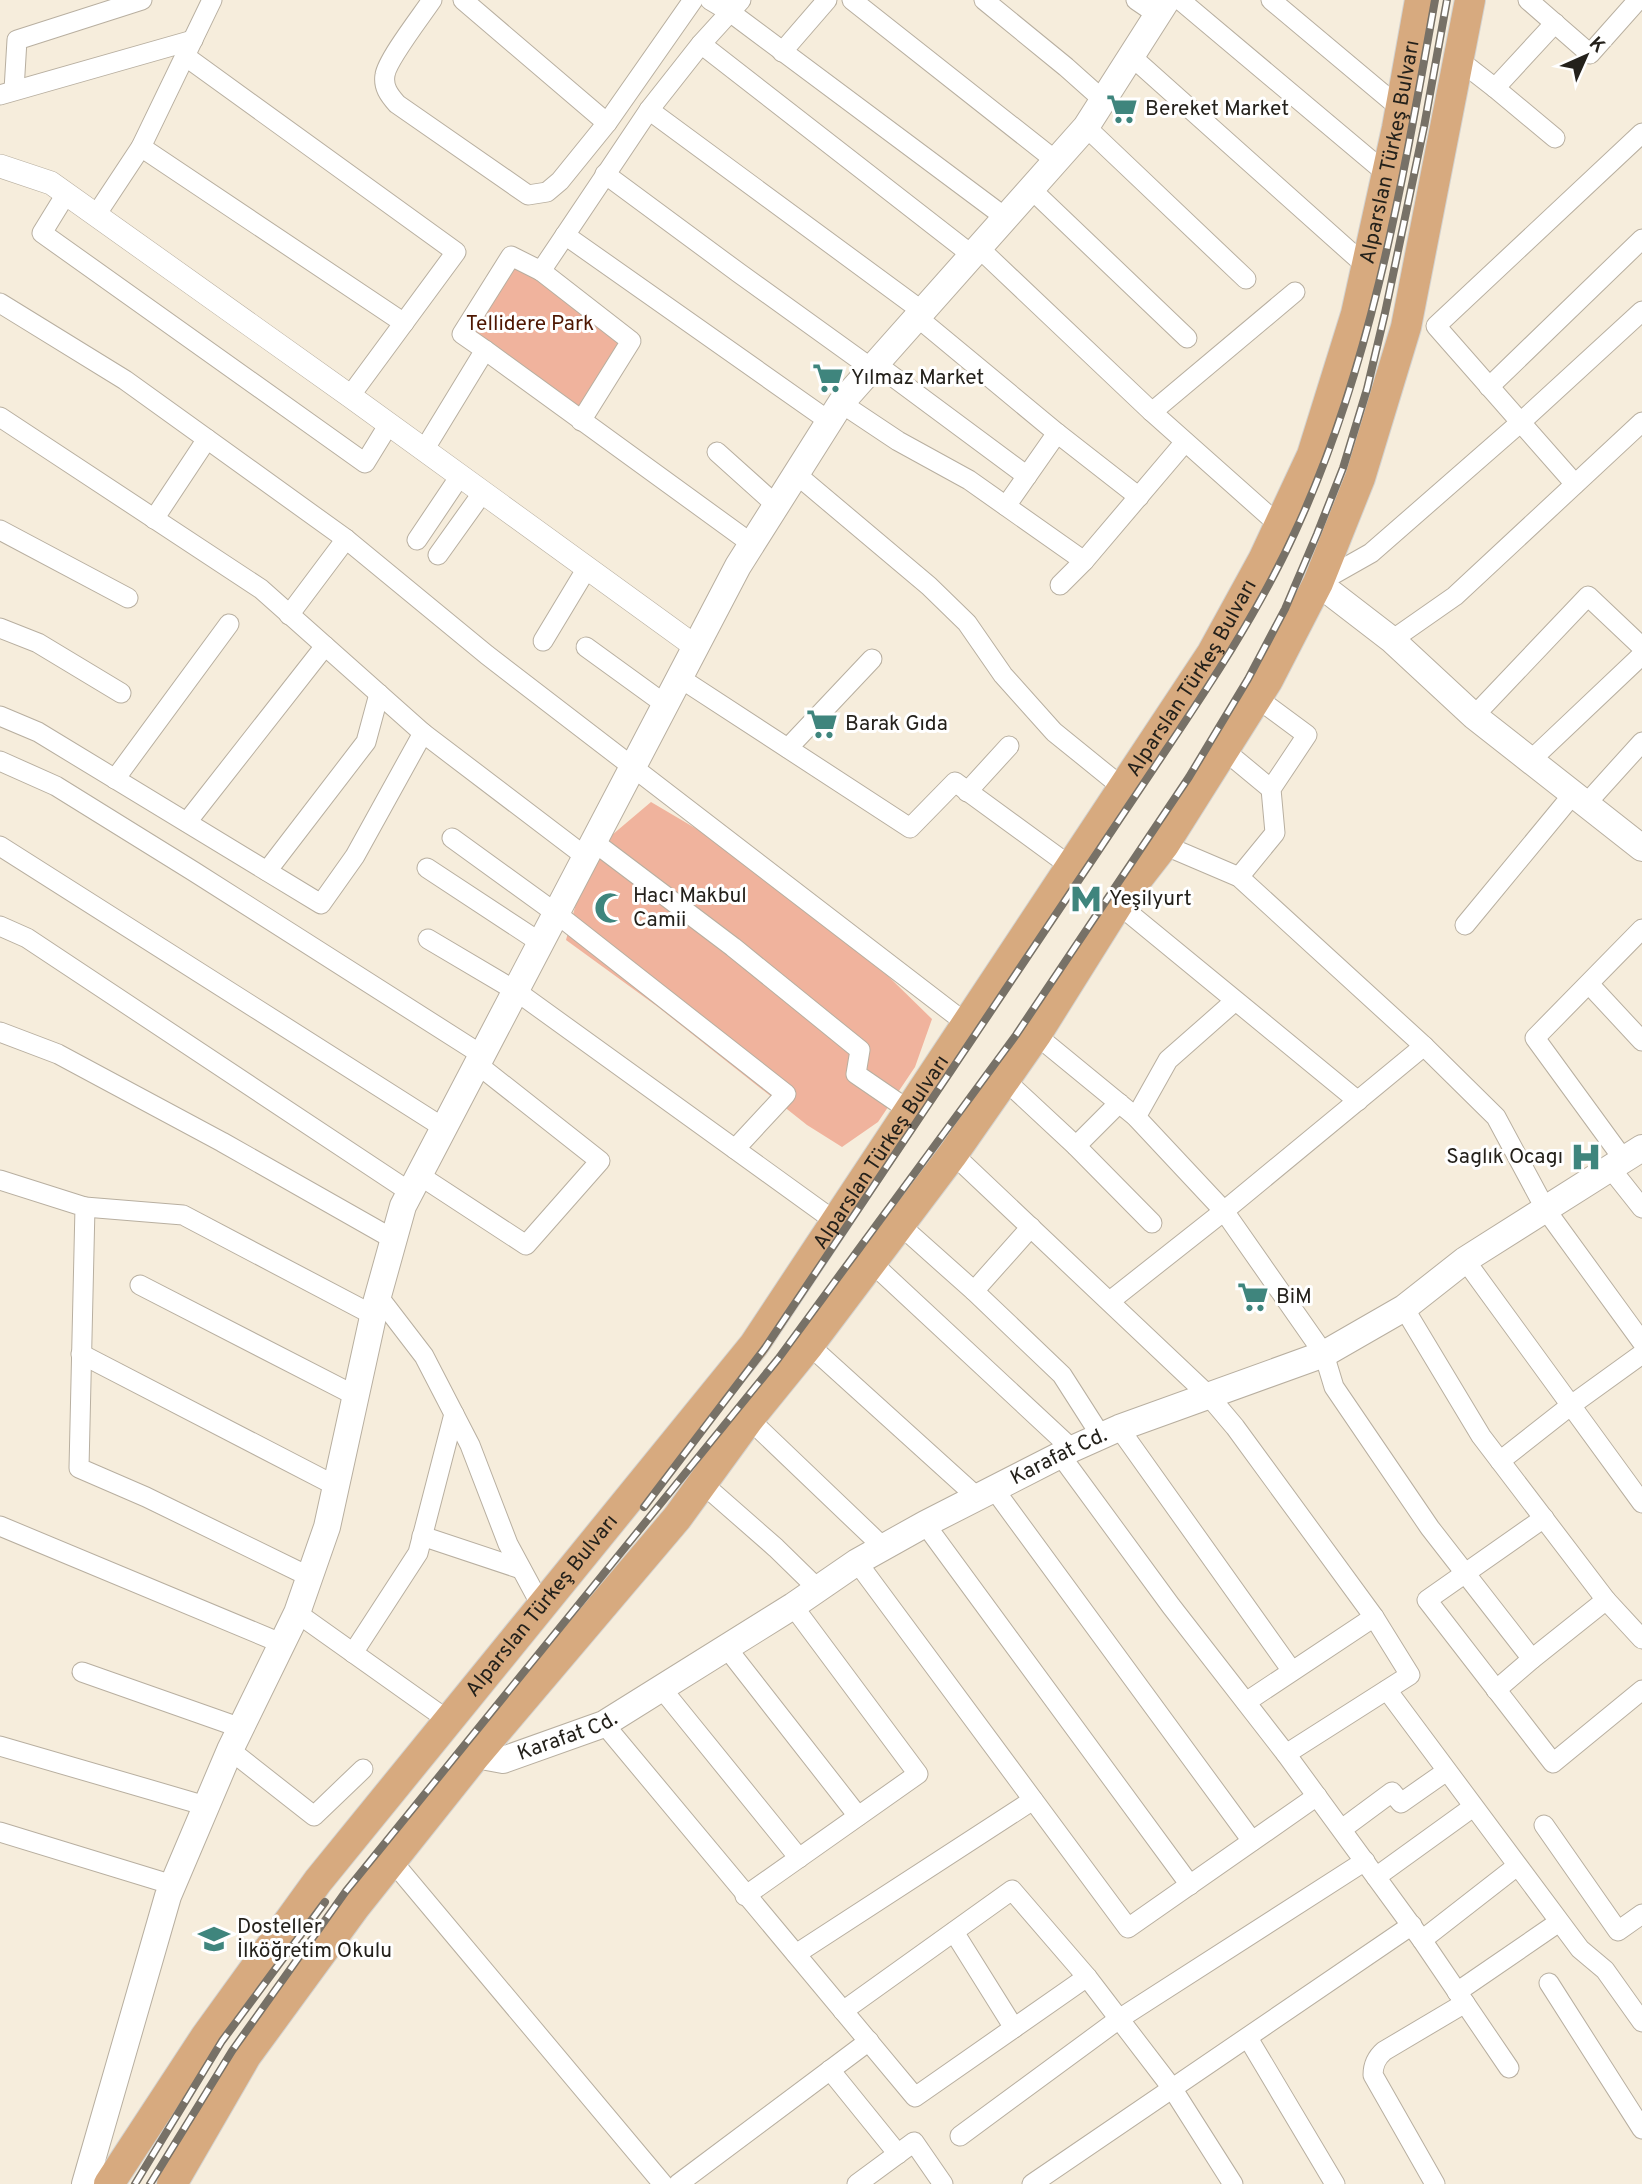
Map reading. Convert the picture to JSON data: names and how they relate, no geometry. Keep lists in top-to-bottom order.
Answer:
{
  "streets": {
    "main road": ["Alparslan Türkeş Bulvarı", "Karafat Cd."]
  },
  "crossings": [
    ["Alparslan Türkeş Bulvarı", "Karafat Cd."]
  ],
  "parks": ["Tellidere Park"],
  "places": {
    "supermarket": [
      "Bereket Market",
      "Yılmaz Market",
      "Barak Gıda",
      "BiM"
    ],
    "metro station": ["Yeşilyurt"],
    "mosque": ["Hacı Makbul Camii"],
    "hospital": ["Saglık Ocagı"],
    "school or university": ["Dosteller İlköğretim Okulu"]
  },
  "north": "top right"
}
